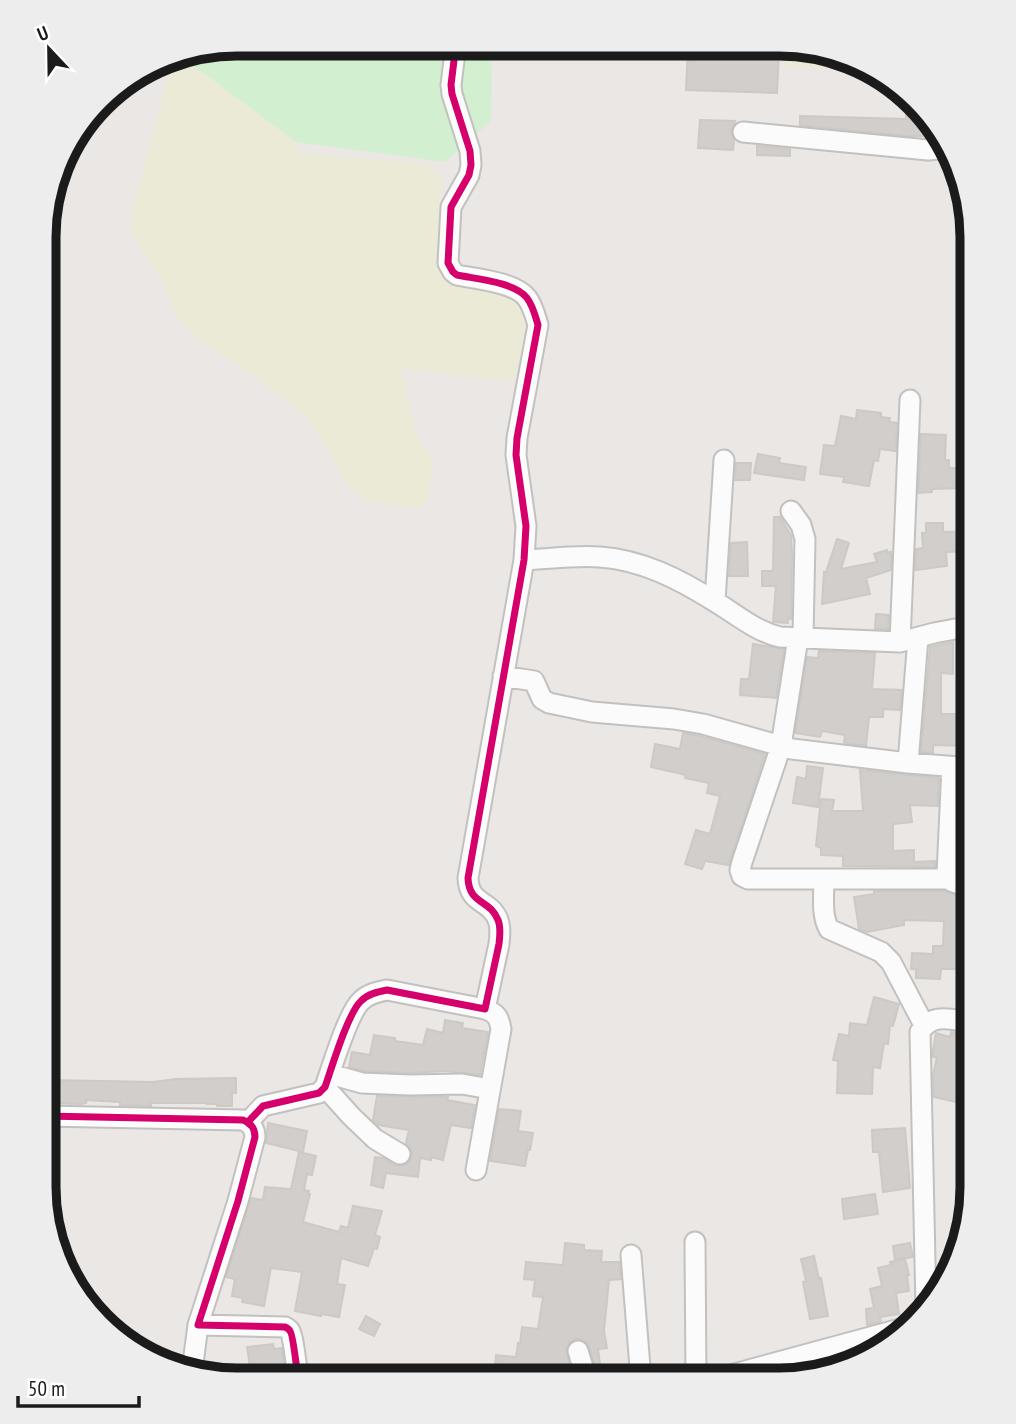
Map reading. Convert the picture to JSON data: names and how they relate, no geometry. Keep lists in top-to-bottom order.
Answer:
{
  "scale_bar": "50 m",
  "north": "top"
}
